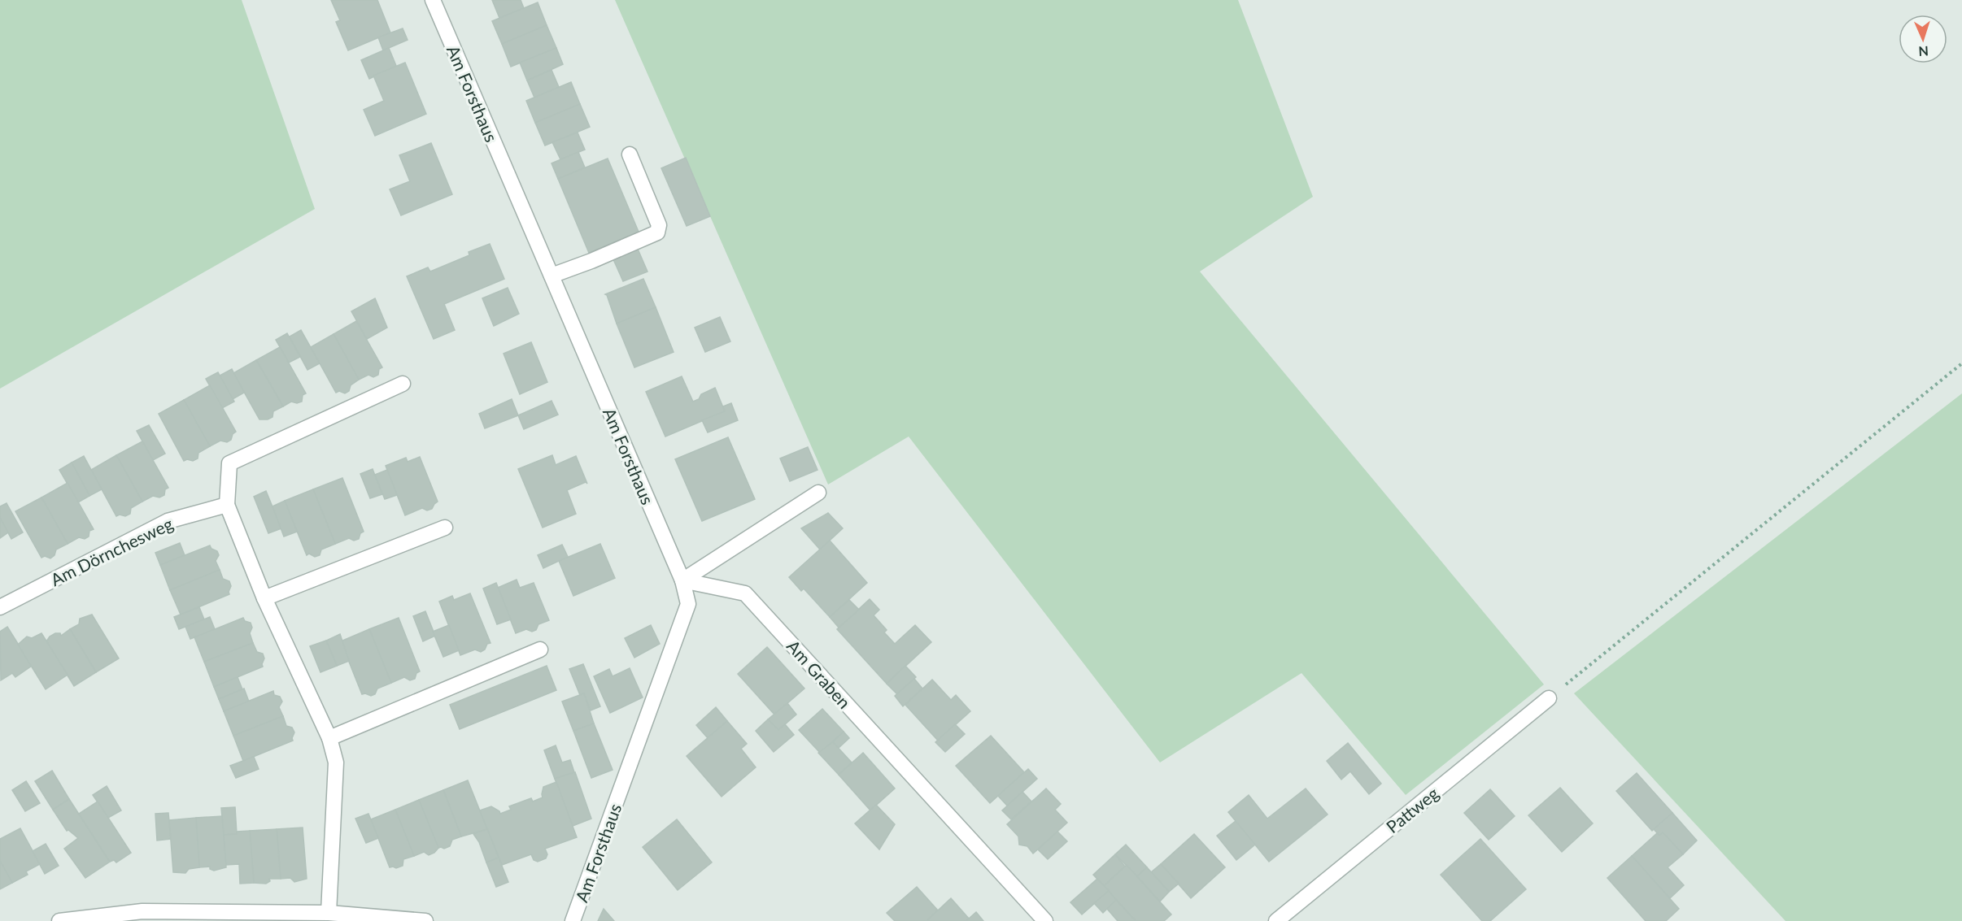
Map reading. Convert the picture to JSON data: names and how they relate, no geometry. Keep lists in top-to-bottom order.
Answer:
{
  "streets": {
    "street": [
      "Am Forsthaus",
      "Am Dörnchesweg",
      "Am Graben",
      "Pattweg"
    ]
  },
  "crossings": [
    ["Am Forsthaus", "Am Graben"]
  ],
  "north": "bottom"
}
